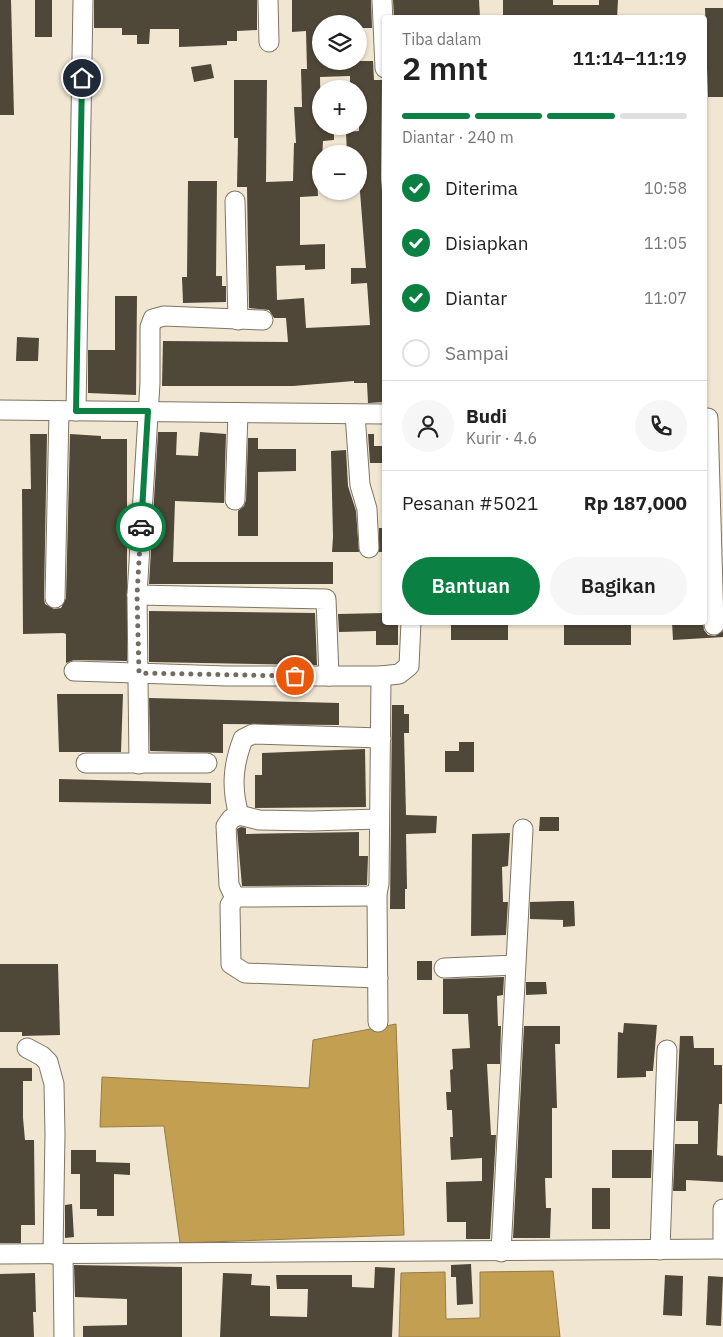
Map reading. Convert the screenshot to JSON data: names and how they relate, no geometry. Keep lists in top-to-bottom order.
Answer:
{
  "page": {
    "map_buttons": ["+", "−"],
    "heading": ["2 mnt", "Tiba dalam", "11:14–11:19"],
    "panel": [
      "Budi",
      "Kurir · 4.6",
      "Pesanan #5021",
      "Rp 187,000"
    ],
    "bar": "Diantar · 240 m",
    "list": [
      ["Diterima", "10:58"],
      ["Disiapkan", "11:05"],
      ["Diantar", "11:07"],
      "Sampai"
    ],
    "buttons": ["Bantuan", "Bagikan"]
  }
}
